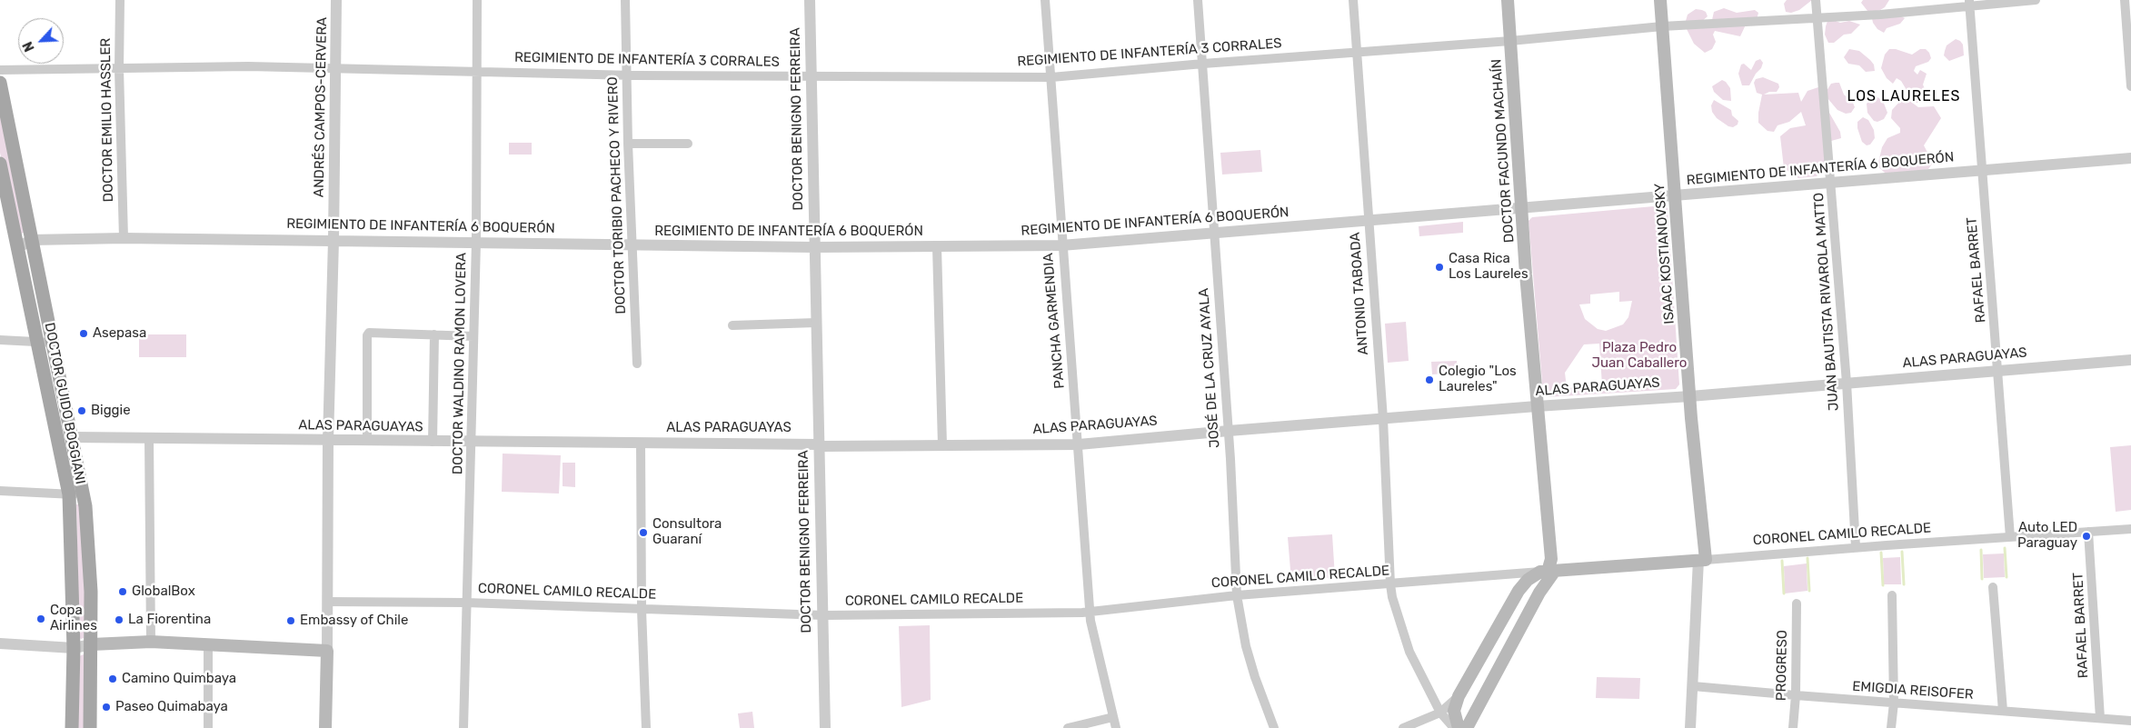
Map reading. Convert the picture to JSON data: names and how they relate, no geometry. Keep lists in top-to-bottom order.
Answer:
{
  "streets": {
    "main road": [
      "DOCTOR FACUNDO MACHAÍN",
      "ISAAC KOSTIANOVSKY",
      "DOCTOR GUIDO BOGGIANI",
      "CORONEL CAMILO RECALDE"
    ],
    "street": [
      "REGIMIENTO DE INFANTERÍA 3 CORRALES",
      "ANDRÉS CAMPOS-CERVERA",
      "DOCTOR BENIGNO FERREIRA",
      "DOCTOR EMILIO HASSLER",
      "REGIMIENTO DE INFANTERÍA 6 BOQUERÓN",
      "DOCTOR TORIBIO PACHECO Y RIVERO",
      "RAFAEL BARRET",
      "ANTONIO TABOADA",
      "JUAN BAUTISTA RIVAROLA MATTO",
      "PANCHA GARMENDIA",
      "ALAS PARAGUAYAS",
      "DOCTOR WALDINO RAMON LOVERA",
      "JOSÉ DE LA CRUZ AYALA",
      "PROGRESO",
      "EMIGDIA REISOFER"
    ]
  },
  "crossings": [
    ["REGIMIENTO DE INFANTERÍA 3 CORRALES", "ANDRÉS CAMPOS-CERVERA"],
    ["REGIMIENTO DE INFANTERÍA 3 CORRALES", "DOCTOR BENIGNO FERREIRA"],
    ["REGIMIENTO DE INFANTERÍA 3 CORRALES", "DOCTOR EMILIO HASSLER"],
    ["REGIMIENTO DE INFANTERÍA 3 CORRALES", "DOCTOR FACUNDO MACHAÍN"],
    ["REGIMIENTO DE INFANTERÍA 3 CORRALES", "DOCTOR TORIBIO PACHECO Y RIVERO"],
    ["REGIMIENTO DE INFANTERÍA 3 CORRALES", "ISAAC KOSTIANOVSKY"],
    ["REGIMIENTO DE INFANTERÍA 3 CORRALES", "RAFAEL BARRET"],
    ["REGIMIENTO DE INFANTERÍA 3 CORRALES", "ANTONIO TABOADA"],
    ["REGIMIENTO DE INFANTERÍA 3 CORRALES", "JUAN BAUTISTA RIVAROLA MATTO"],
    ["REGIMIENTO DE INFANTERÍA 3 CORRALES", "PANCHA GARMENDIA"],
    ["REGIMIENTO DE INFANTERÍA 3 CORRALES", "DOCTOR WALDINO RAMON LOVERA"],
    ["REGIMIENTO DE INFANTERÍA 3 CORRALES", "JOSÉ DE LA CRUZ AYALA"],
    ["ANDRÉS CAMPOS-CERVERA", "REGIMIENTO DE INFANTERÍA 6 BOQUERÓN"],
    ["ANDRÉS CAMPOS-CERVERA", "ALAS PARAGUAYAS"],
    ["ANDRÉS CAMPOS-CERVERA", "CORONEL CAMILO RECALDE"],
    ["DOCTOR BENIGNO FERREIRA", "REGIMIENTO DE INFANTERÍA 6 BOQUERÓN"],
    ["DOCTOR BENIGNO FERREIRA", "ALAS PARAGUAYAS"],
    ["DOCTOR BENIGNO FERREIRA", "CORONEL CAMILO RECALDE"],
    ["DOCTOR EMILIO HASSLER", "REGIMIENTO DE INFANTERÍA 6 BOQUERÓN"],
    ["DOCTOR FACUNDO MACHAÍN", "REGIMIENTO DE INFANTERÍA 6 BOQUERÓN"],
    ["DOCTOR FACUNDO MACHAÍN", "ALAS PARAGUAYAS"],
    ["DOCTOR FACUNDO MACHAÍN", "CORONEL CAMILO RECALDE"],
    ["REGIMIENTO DE INFANTERÍA 6 BOQUERÓN", "DOCTOR TORIBIO PACHECO Y RIVERO"],
    ["REGIMIENTO DE INFANTERÍA 6 BOQUERÓN", "ISAAC KOSTIANOVSKY"],
    ["REGIMIENTO DE INFANTERÍA 6 BOQUERÓN", "RAFAEL BARRET"],
    ["REGIMIENTO DE INFANTERÍA 6 BOQUERÓN", "ANTONIO TABOADA"],
    ["REGIMIENTO DE INFANTERÍA 6 BOQUERÓN", "JUAN BAUTISTA RIVAROLA MATTO"],
    ["REGIMIENTO DE INFANTERÍA 6 BOQUERÓN", "PANCHA GARMENDIA"],
    ["REGIMIENTO DE INFANTERÍA 6 BOQUERÓN", "DOCTOR WALDINO RAMON LOVERA"],
    ["REGIMIENTO DE INFANTERÍA 6 BOQUERÓN", "JOSÉ DE LA CRUZ AYALA"],
    ["REGIMIENTO DE INFANTERÍA 6 BOQUERÓN", "DOCTOR GUIDO BOGGIANI"],
    ["ISAAC KOSTIANOVSKY", "ALAS PARAGUAYAS"],
    ["ISAAC KOSTIANOVSKY", "CORONEL CAMILO RECALDE"],
    ["RAFAEL BARRET", "ALAS PARAGUAYAS"],
    ["RAFAEL BARRET", "CORONEL CAMILO RECALDE"],
    ["RAFAEL BARRET", "EMIGDIA REISOFER"],
    ["ANTONIO TABOADA", "ALAS PARAGUAYAS"],
    ["ANTONIO TABOADA", "CORONEL CAMILO RECALDE"],
    ["JUAN BAUTISTA RIVAROLA MATTO", "ALAS PARAGUAYAS"],
    ["JUAN BAUTISTA RIVAROLA MATTO", "CORONEL CAMILO RECALDE"],
    ["PANCHA GARMENDIA", "ALAS PARAGUAYAS"],
    ["PANCHA GARMENDIA", "CORONEL CAMILO RECALDE"],
    ["ALAS PARAGUAYAS", "DOCTOR WALDINO RAMON LOVERA"],
    ["ALAS PARAGUAYAS", "JOSÉ DE LA CRUZ AYALA"],
    ["ALAS PARAGUAYAS", "DOCTOR GUIDO BOGGIANI"],
    ["DOCTOR WALDINO RAMON LOVERA", "CORONEL CAMILO RECALDE"],
    ["JOSÉ DE LA CRUZ AYALA", "CORONEL CAMILO RECALDE"],
    ["PROGRESO", "EMIGDIA REISOFER"]
  ],
  "districts": ["LOS LAURELES"],
  "parks": ["Plaza Pedro Juan Caballero"],
  "places": [
    "Casa Rica Los Laureles",
    "Asepasa",
    "Colegio \"Los Laureles\"",
    "Biggie",
    "Consultora Guaraní",
    "Auto LED Paraguay",
    "GlobalBox",
    "Copa Airlines",
    "La Fiorentina",
    "Embassy of Chile",
    "Camino Quimbaya",
    "Paseo Quimabaya"
  ],
  "north": "bottom left"
}
